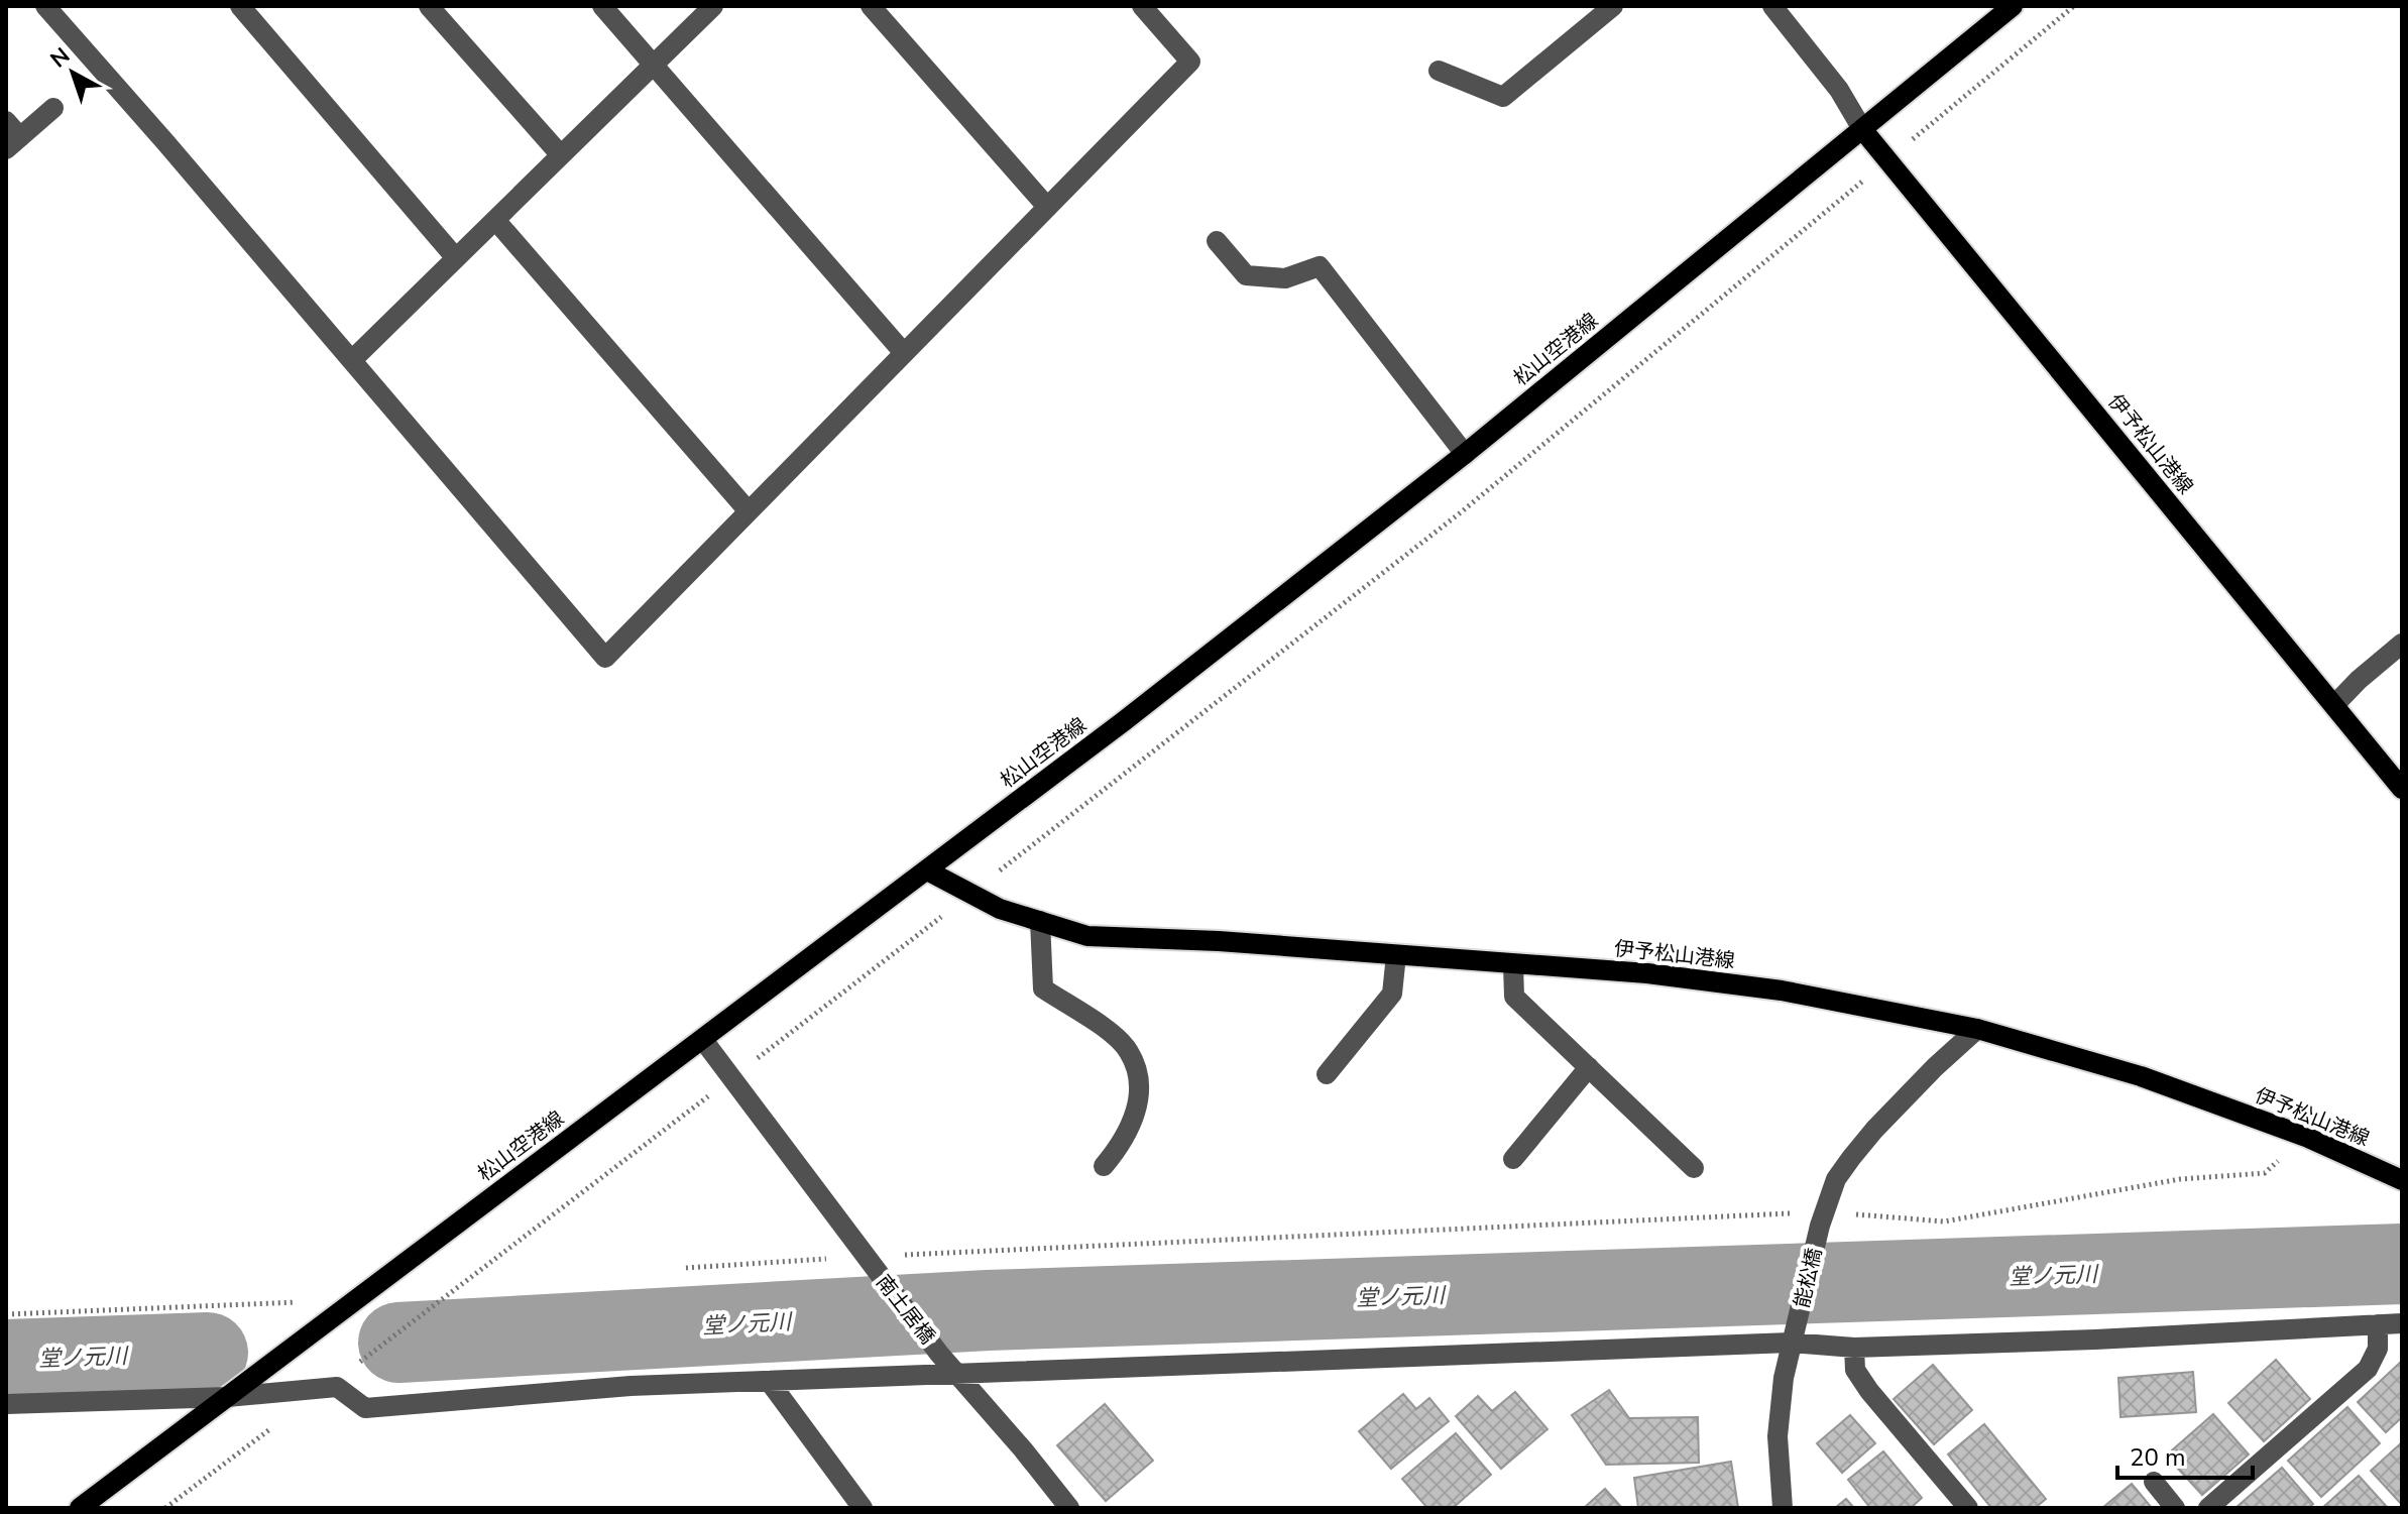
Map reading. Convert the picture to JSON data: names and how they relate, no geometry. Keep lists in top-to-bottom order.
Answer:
{
  "streets": {
    "main road": ["松山空港線", "伊予松山港線"],
    "street": ["能松橋", "南土居橋"]
  },
  "crossings": [
    ["松山空港線", "伊予松山港線"],
    ["松山空港線", "南土居橋"],
    ["伊予松山港線", "能松橋"]
  ],
  "water": ["堂ノ元川"],
  "scale_bar": "20 m",
  "north": "top left"
}
